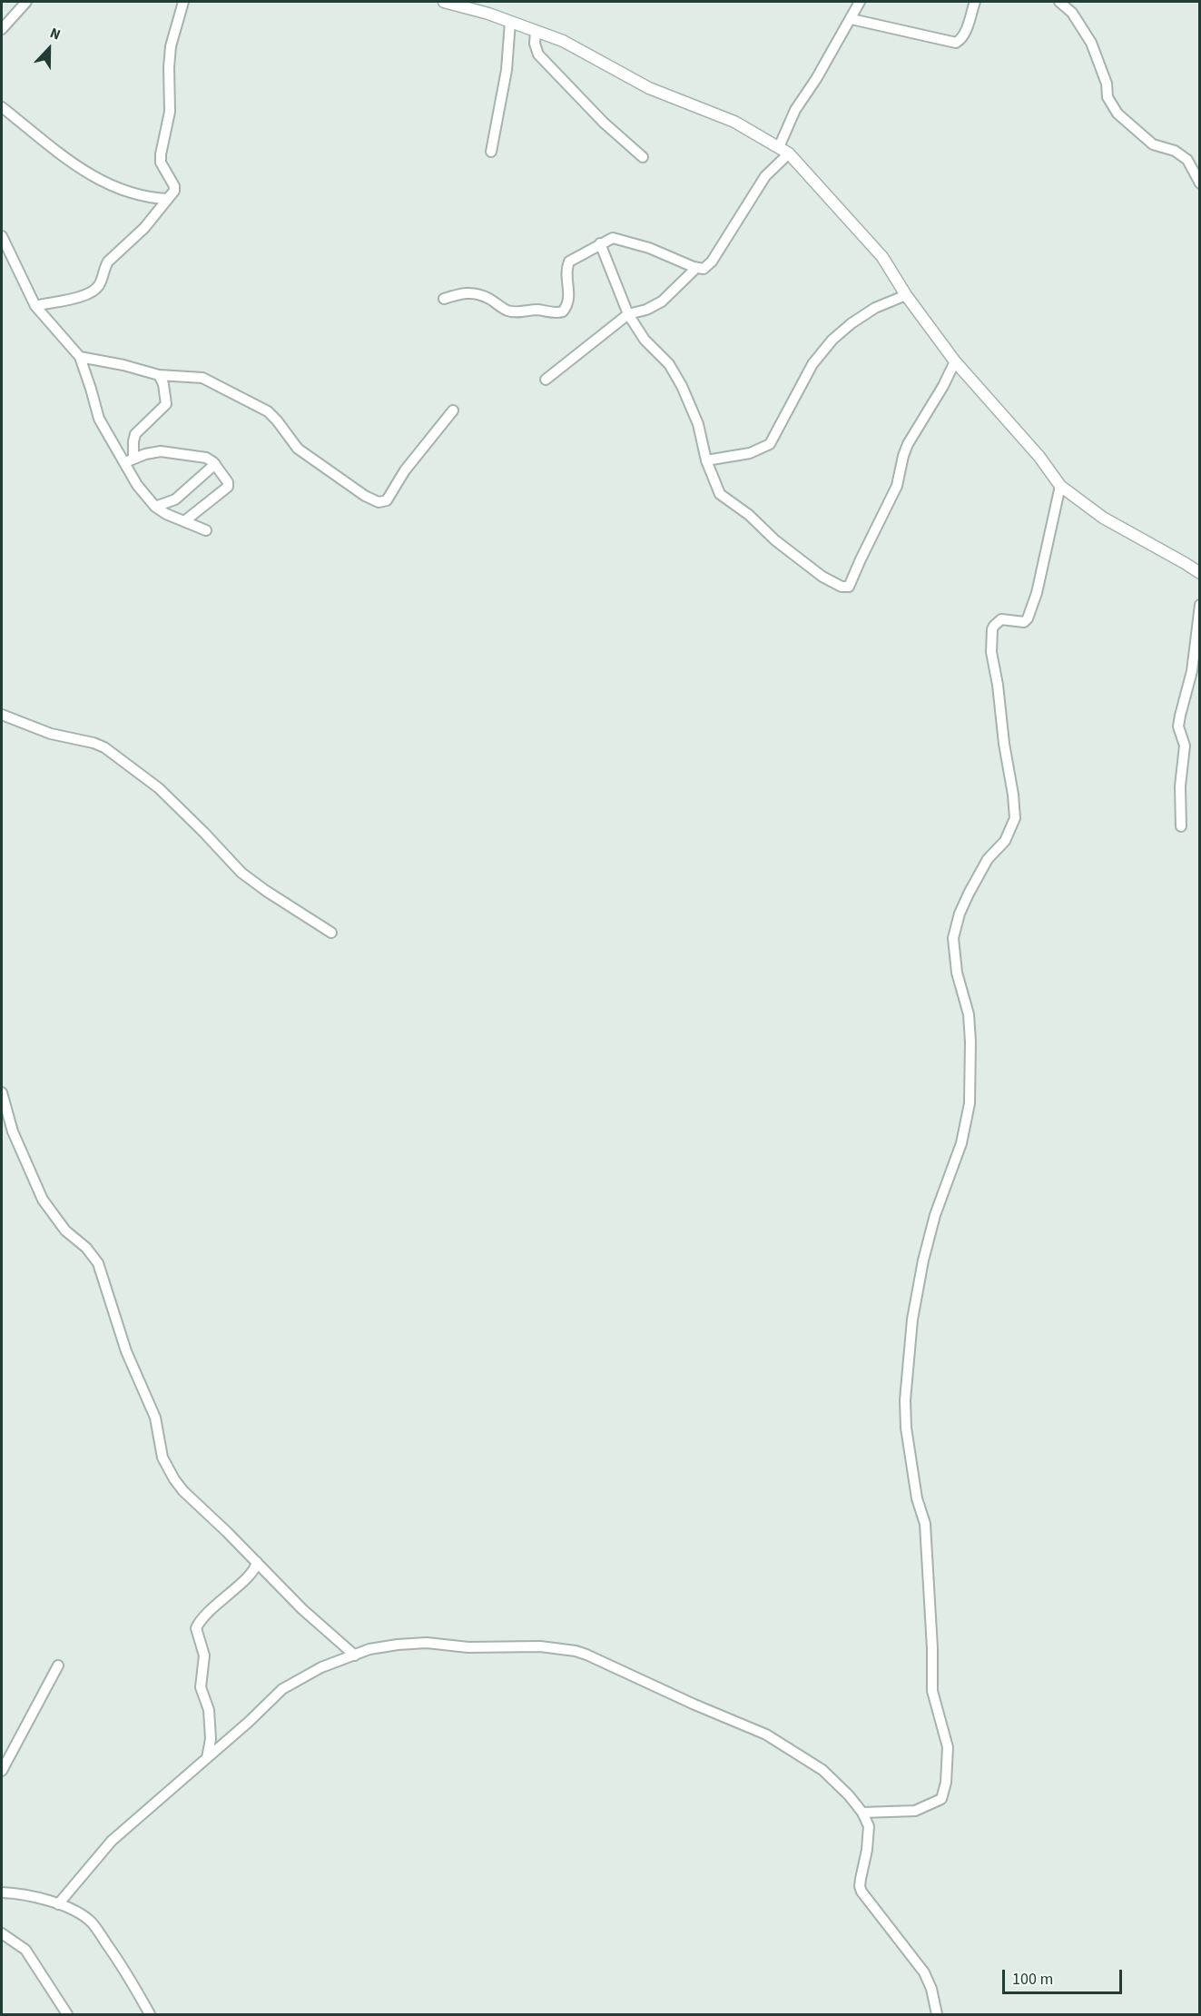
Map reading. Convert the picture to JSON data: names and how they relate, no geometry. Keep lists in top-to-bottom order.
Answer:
{
  "scale_bar": "100 m",
  "north": "top"
}
